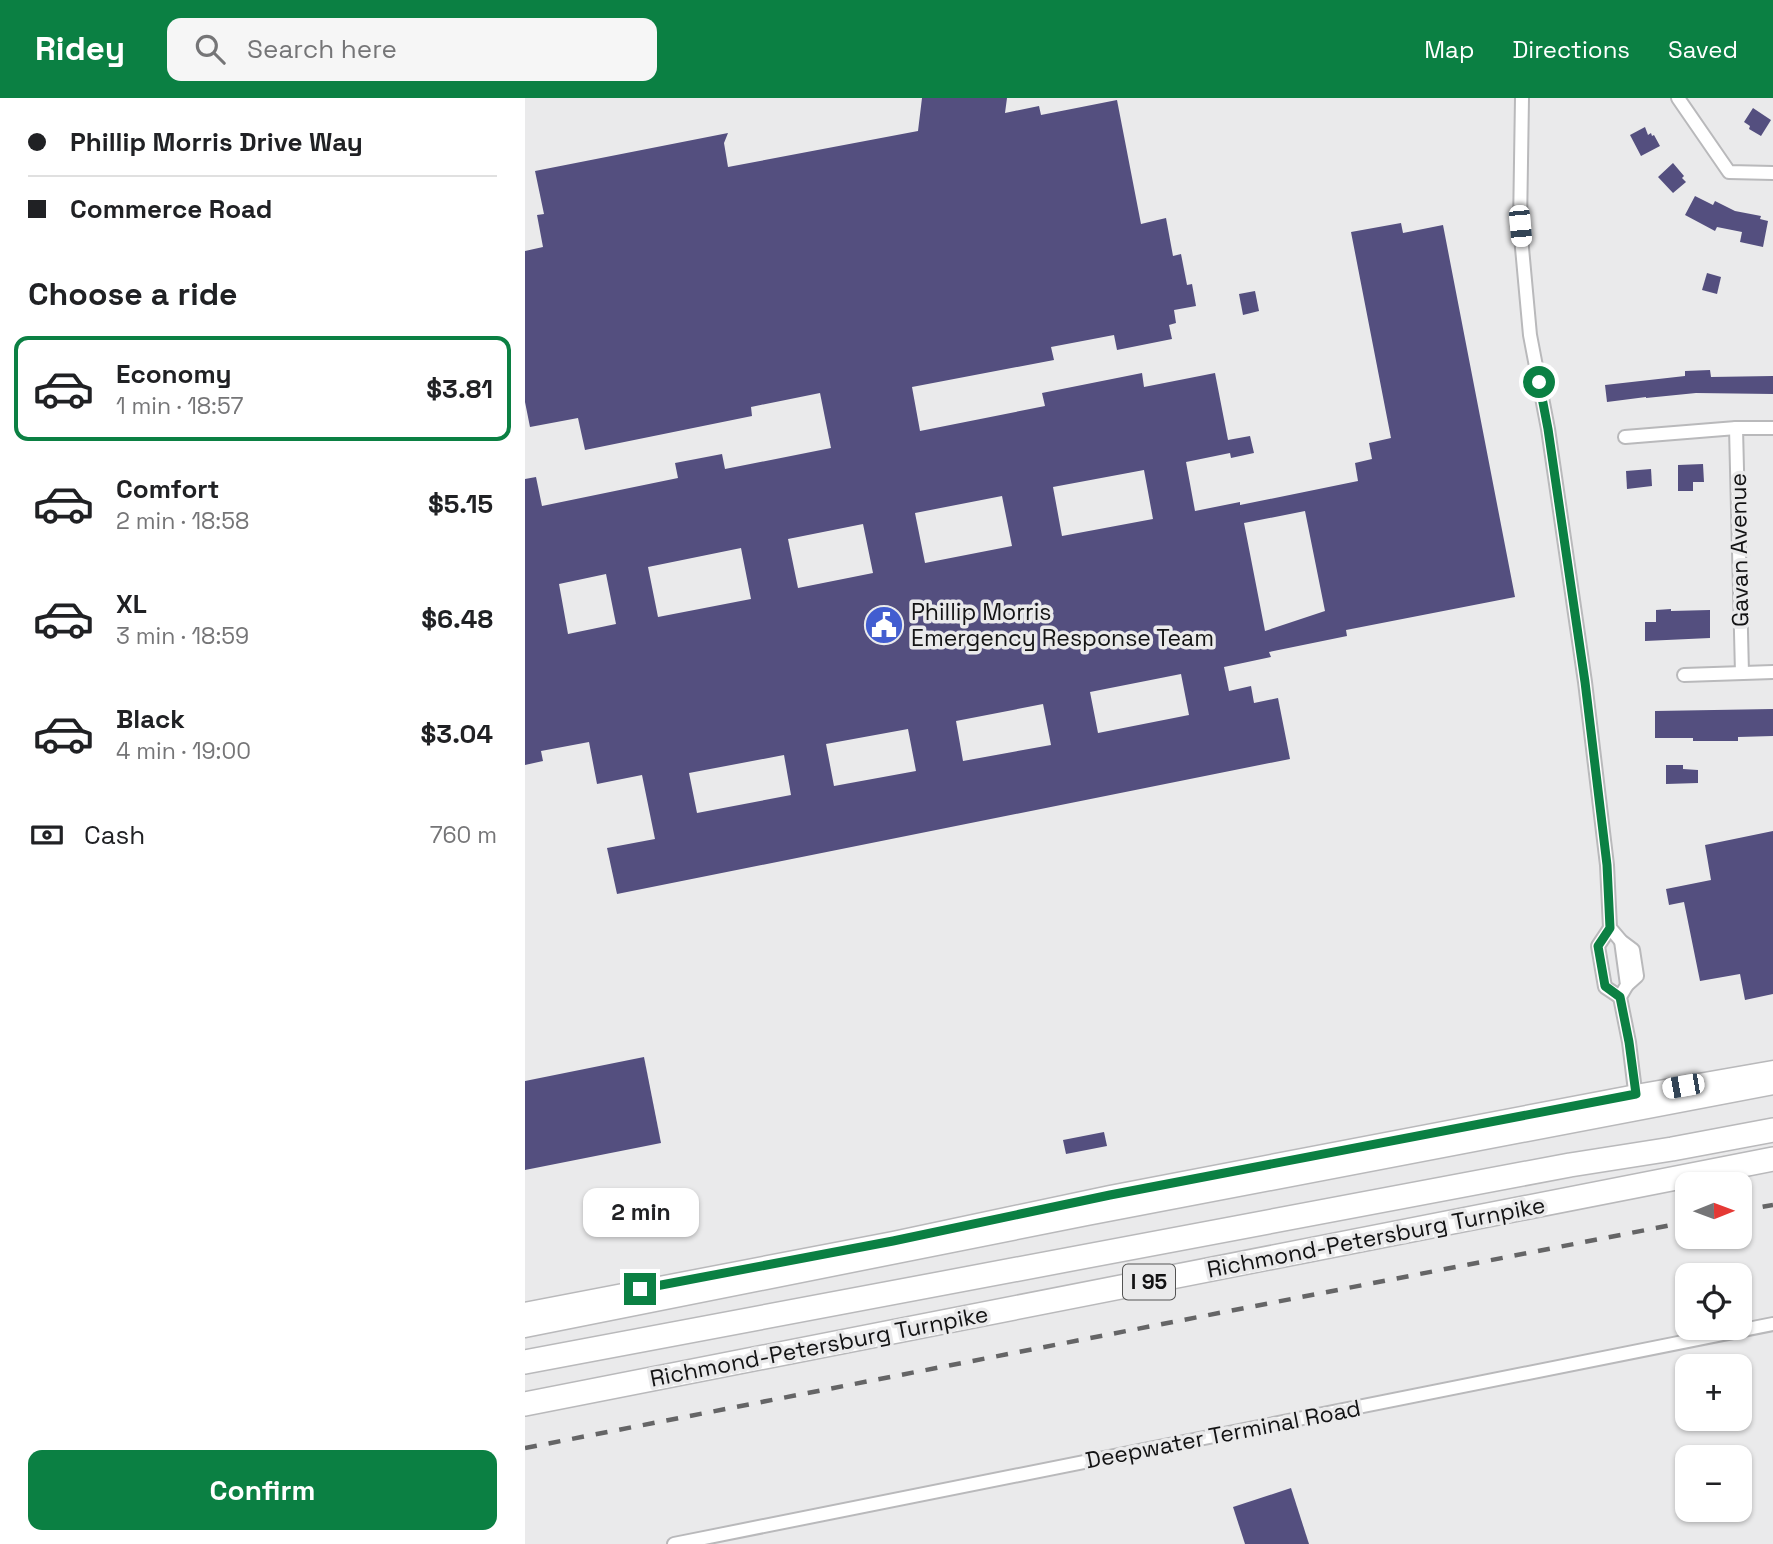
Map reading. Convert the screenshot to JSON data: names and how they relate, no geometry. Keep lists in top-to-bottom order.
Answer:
{
  "streets": {
    "highway": ["Richmond-Petersburg Turnpike", "I 95"],
    "street": ["Gavan Avenue", "Deepwater Terminal Road"]
  },
  "places": {
    "public building": ["Phillip Morris Emergency Response Team"]
  },
  "north": "right",
  "page": {
    "header": "Ridey",
    "search": "Search here",
    "nav": ["Map", "Directions", "Saved"],
    "banner": ["Phillip Morris Drive Way", "Commerce Road"],
    "heading": "Choose a ride",
    "list": [
      {
        "name": "Economy",
        "note": "1 min · 18:57",
        "value": "$3.81"
      },
      {
        "name": "Comfort",
        "note": "2 min · 18:58",
        "value": "$5.15"
      },
      {
        "name": "XL",
        "note": "3 min · 18:59",
        "value": "$6.48"
      },
      {
        "name": "Black",
        "note": "4 min · 19:00",
        "value": "$3.04"
      }
    ],
    "pay": ["Cash", "760 m"],
    "map_buttons": ["+", "−"],
    "bubble": "2 min",
    "buttons": "Confirm"
  }
}
